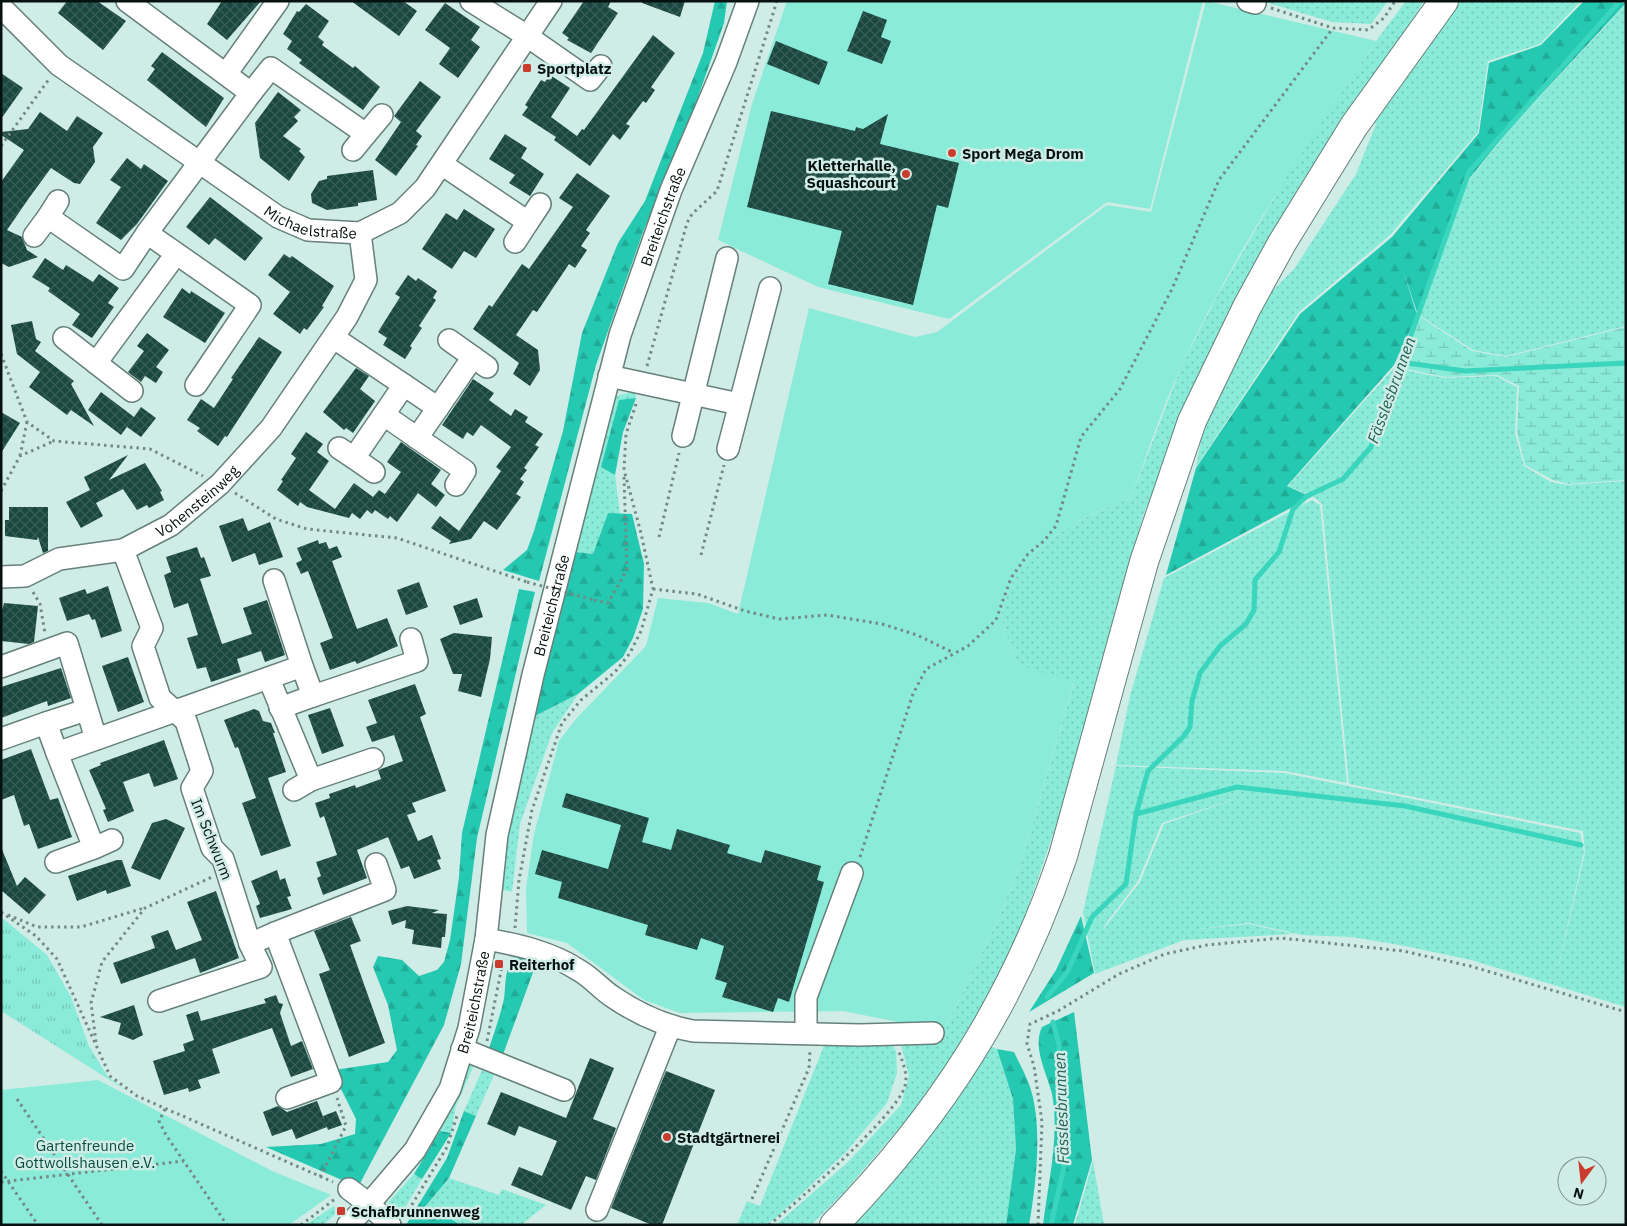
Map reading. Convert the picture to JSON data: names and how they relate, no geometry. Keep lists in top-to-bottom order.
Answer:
{
  "streets": {
    "street": [
      "Breiteichstraße",
      "Michaelstraße",
      "Vohensteinweg",
      "Im Schwurm"
    ]
  },
  "crossings": [
    ["Michaelstraße", "Vohensteinweg"],
    ["Vohensteinweg", "Im Schwurm"]
  ],
  "water": ["Fässlesbrunnen"],
  "parks": ["Gartenfreunde Gottwollshausen e.V."],
  "places": {
    "transit": ["Sportplatz", "Reiterhof", "Schafbrunnenweg"],
    "other": ["Sport Mega Drom", "Kletterhalle, Squashcourt", "Stadtgärtnerei"]
  },
  "north": "bottom"
}
